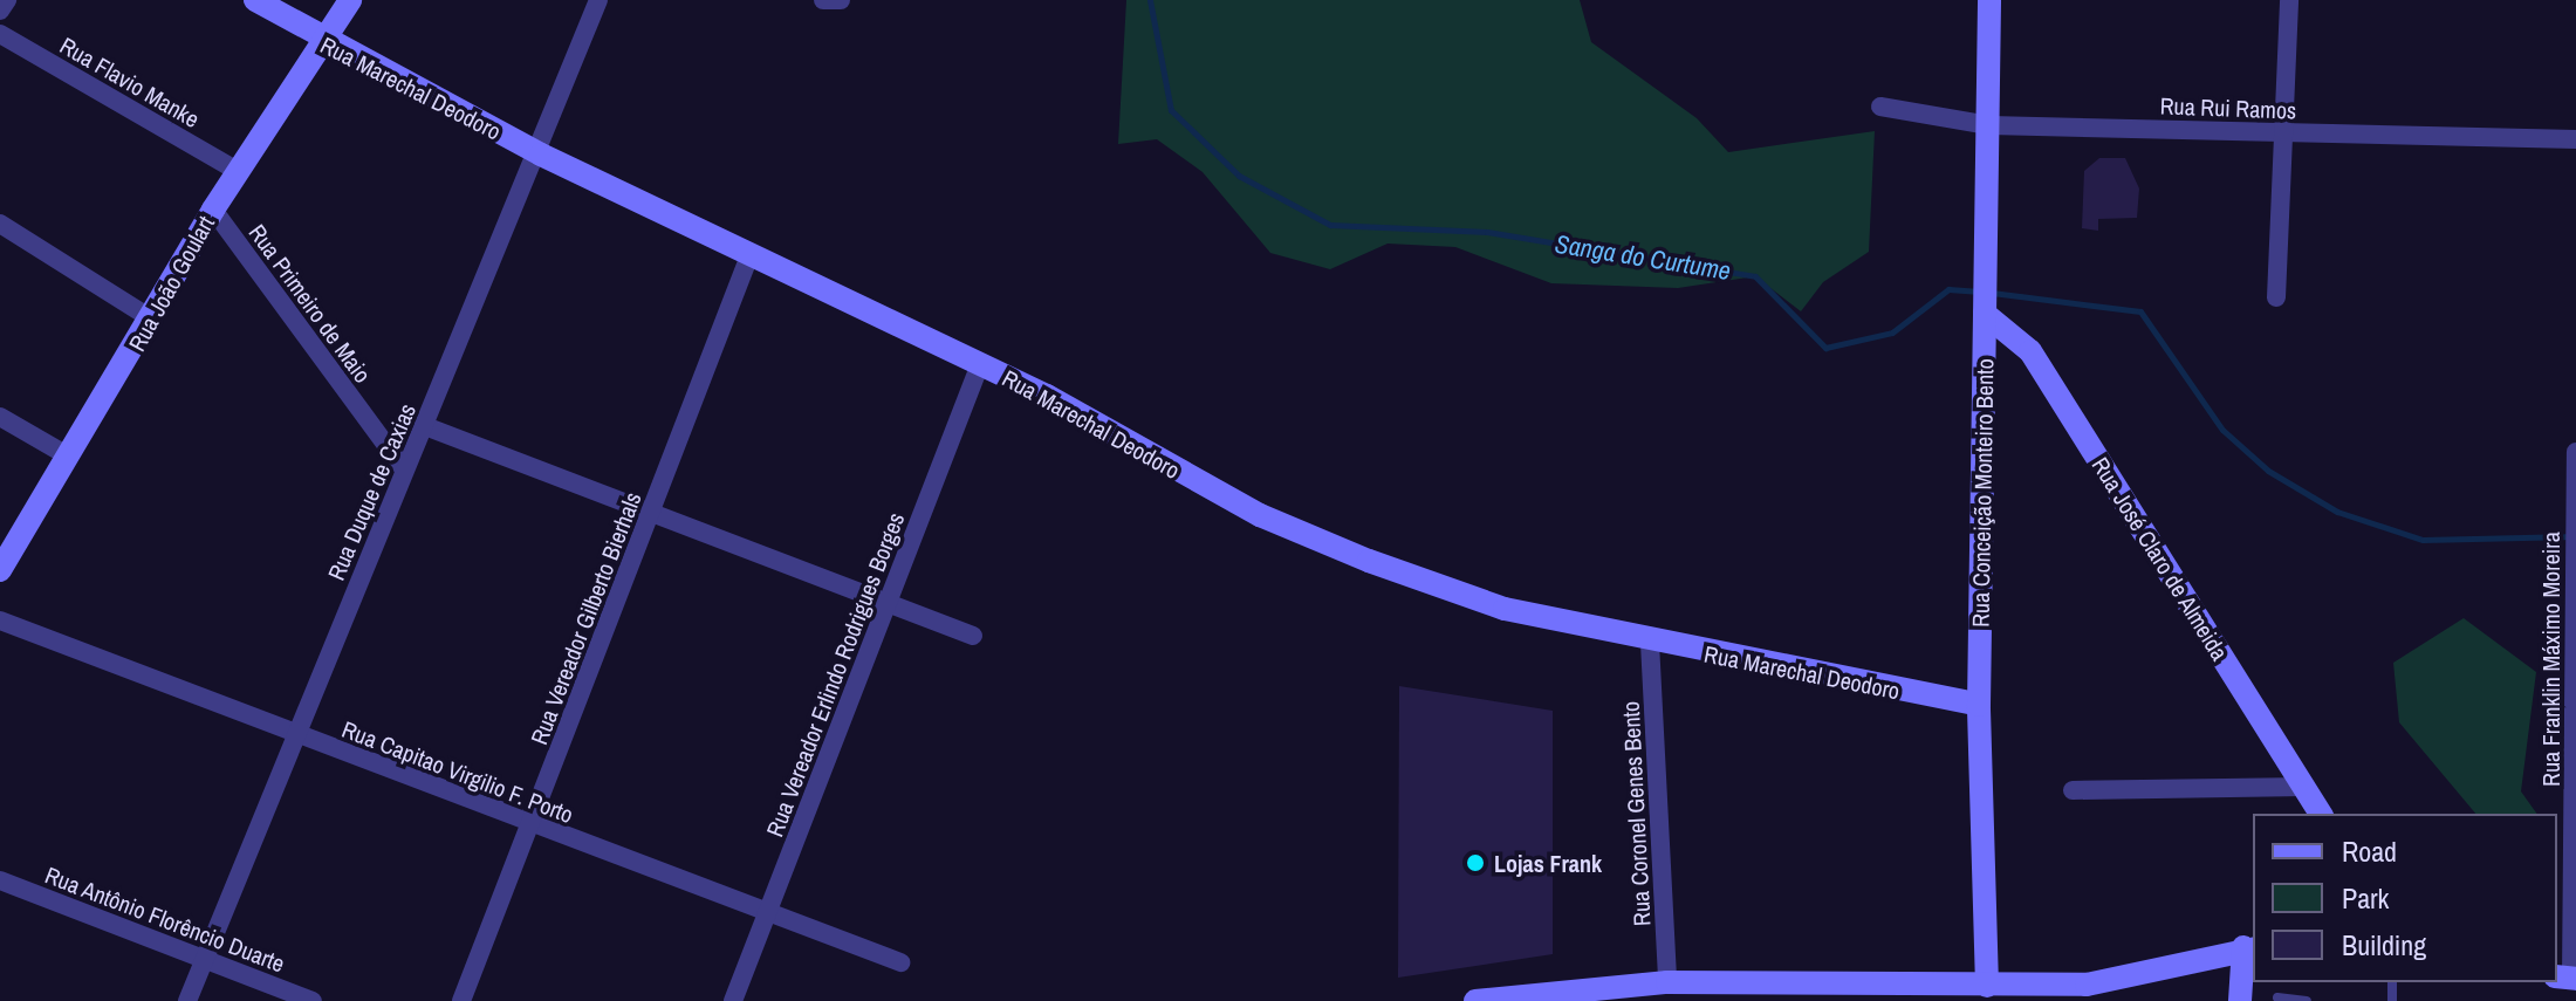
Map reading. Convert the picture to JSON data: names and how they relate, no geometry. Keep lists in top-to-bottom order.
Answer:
{
  "streets": {
    "street": [
      "Rua Flavio Manke",
      "Rua Marechal Deodoro",
      "Rua Rui Ramos",
      "Rua João Goulart",
      "Rua Primeiro de Maio",
      "Rua Duque de Caxias",
      "Rua Conceição Monteiro Bento",
      "Rua José Claro de Almeida",
      "Rua Vereador Gilberto Bierhals",
      "Rua Franklin Máximo Moreira",
      "Rua Vereador Erlindo Rodrigues Borges",
      "Rua Capitao Virgilio F. Porto",
      "Rua Coronel Genes Bento",
      "Rua Antônio Florêncio Duarte"
    ]
  },
  "crossings": [
    ["Rua Flavio Manke", "Rua João Goulart"],
    ["Rua Marechal Deodoro", "Rua João Goulart"],
    ["Rua Marechal Deodoro", "Rua Duque de Caxias"],
    ["Rua Marechal Deodoro", "Rua Conceição Monteiro Bento"],
    ["Rua Marechal Deodoro", "Rua Vereador Gilberto Bierhals"],
    ["Rua Marechal Deodoro", "Rua Vereador Erlindo Rodrigues Borges"],
    ["Rua Marechal Deodoro", "Rua Coronel Genes Bento"],
    ["Rua Rui Ramos", "Rua Conceição Monteiro Bento"],
    ["Rua João Goulart", "Rua Primeiro de Maio"],
    ["Rua Primeiro de Maio", "Rua Duque de Caxias"],
    ["Rua Duque de Caxias", "Rua Capitao Virgilio F. Porto"],
    ["Rua Duque de Caxias", "Rua Antônio Florêncio Duarte"],
    ["Rua Conceição Monteiro Bento", "Rua José Claro de Almeida"],
    ["Rua Vereador Gilberto Bierhals", "Rua Capitao Virgilio F. Porto"],
    ["Rua Vereador Erlindo Rodrigues Borges", "Rua Capitao Virgilio F. Porto"]
  ],
  "water": ["Sanga do Curtume"],
  "places": ["Lojas Frank"],
  "legend": ["Road", "Park", "Building"]
}
